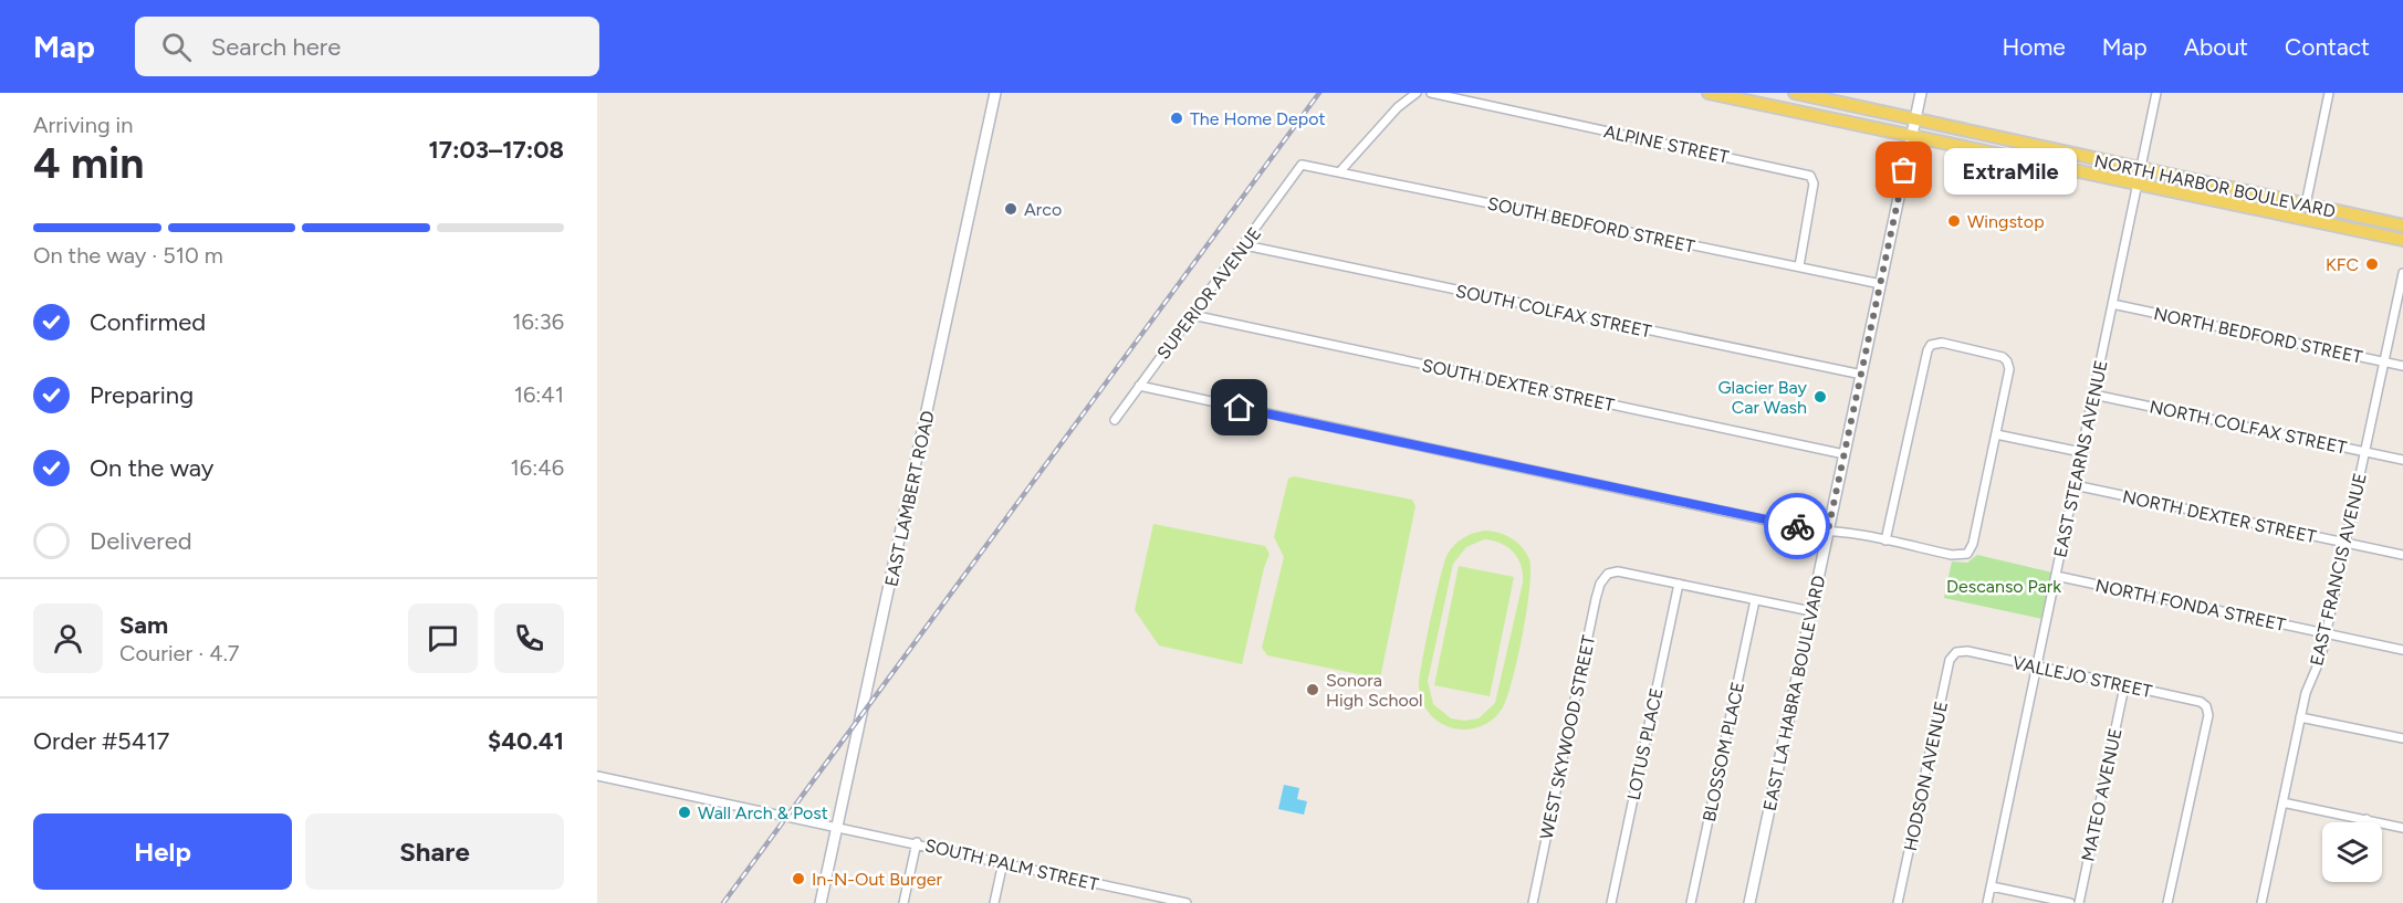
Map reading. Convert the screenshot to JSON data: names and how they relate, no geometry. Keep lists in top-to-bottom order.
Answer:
{
  "streets": {
    "main road": ["NORTH HARBOR BOULEVARD", "EAST LAMBERT ROAD", "EAST LA HABRA BOULEVARD"],
    "street": [
      "ALPINE STREET",
      "SOUTH BEDFORD STREET",
      "SUPERIOR AVENUE",
      "SOUTH COLFAX STREET",
      "NORTH BEDFORD STREET",
      "SOUTH DEXTER STREET",
      "NORTH COLFAX STREET",
      "EAST STEARNS AVENUE",
      "NORTH DEXTER STREET",
      "EAST FRANCIS AVENUE",
      "NORTH FONDA STREET",
      "VALLEJO STREET",
      "WEST SKYWOOD STREET",
      "LOTUS PLACE",
      "BLOSSOM PLACE",
      "HODSON AVENUE",
      "MATEO AVENUE",
      "SOUTH PALM STREET"
    ]
  },
  "crossings": [
    ["ALPINE STREET", "SOUTH BEDFORD STREET"],
    ["NORTH HARBOR BOULEVARD", "EAST STEARNS AVENUE"],
    ["NORTH HARBOR BOULEVARD", "EAST LA HABRA BOULEVARD"],
    ["SOUTH BEDFORD STREET", "SUPERIOR AVENUE"],
    ["SOUTH BEDFORD STREET", "EAST LA HABRA BOULEVARD"],
    ["SUPERIOR AVENUE", "SOUTH COLFAX STREET"],
    ["SUPERIOR AVENUE", "SOUTH DEXTER STREET"],
    ["SOUTH COLFAX STREET", "EAST LA HABRA BOULEVARD"],
    ["NORTH BEDFORD STREET", "EAST STEARNS AVENUE"],
    ["NORTH BEDFORD STREET", "EAST FRANCIS AVENUE"],
    ["SOUTH DEXTER STREET", "EAST LA HABRA BOULEVARD"],
    ["NORTH COLFAX STREET", "EAST STEARNS AVENUE"],
    ["NORTH COLFAX STREET", "EAST FRANCIS AVENUE"],
    ["EAST STEARNS AVENUE", "NORTH DEXTER STREET"],
    ["EAST STEARNS AVENUE", "NORTH FONDA STREET"],
    ["EAST STEARNS AVENUE", "VALLEJO STREET"],
    ["EAST LAMBERT ROAD", "SOUTH PALM STREET"],
    ["NORTH DEXTER STREET", "EAST FRANCIS AVENUE"],
    ["EAST FRANCIS AVENUE", "NORTH FONDA STREET"],
    ["VALLEJO STREET", "HODSON AVENUE"],
    ["VALLEJO STREET", "MATEO AVENUE"],
    ["WEST SKYWOOD STREET", "LOTUS PLACE"]
  ],
  "parks": ["Descanso Park"],
  "places": [
    "The Home Depot",
    "ExtraMile",
    "Arco",
    "Wingstop",
    "KFC",
    "Glacier Bay Car Wash",
    "Sonora High School",
    "Wall Arch & Post",
    "In-N-Out Burger"
  ],
  "page": {
    "header": "Map",
    "search": "Search here",
    "nav": [
      "Home",
      "Map",
      "About",
      "Contact"
    ],
    "heading": ["4 min", "Arriving in", "17:03–17:08"],
    "panel": [
      "Sam",
      "Courier · 4.7",
      "Order #5417",
      "$40.41"
    ],
    "bubble": "ExtraMile",
    "bar": "On the way · 510 m",
    "list": [
      ["Confirmed", "16:36"],
      ["Preparing", "16:41"],
      ["On the way", "16:46"],
      "Delivered"
    ],
    "buttons": ["Help", "Share"]
  }
}
